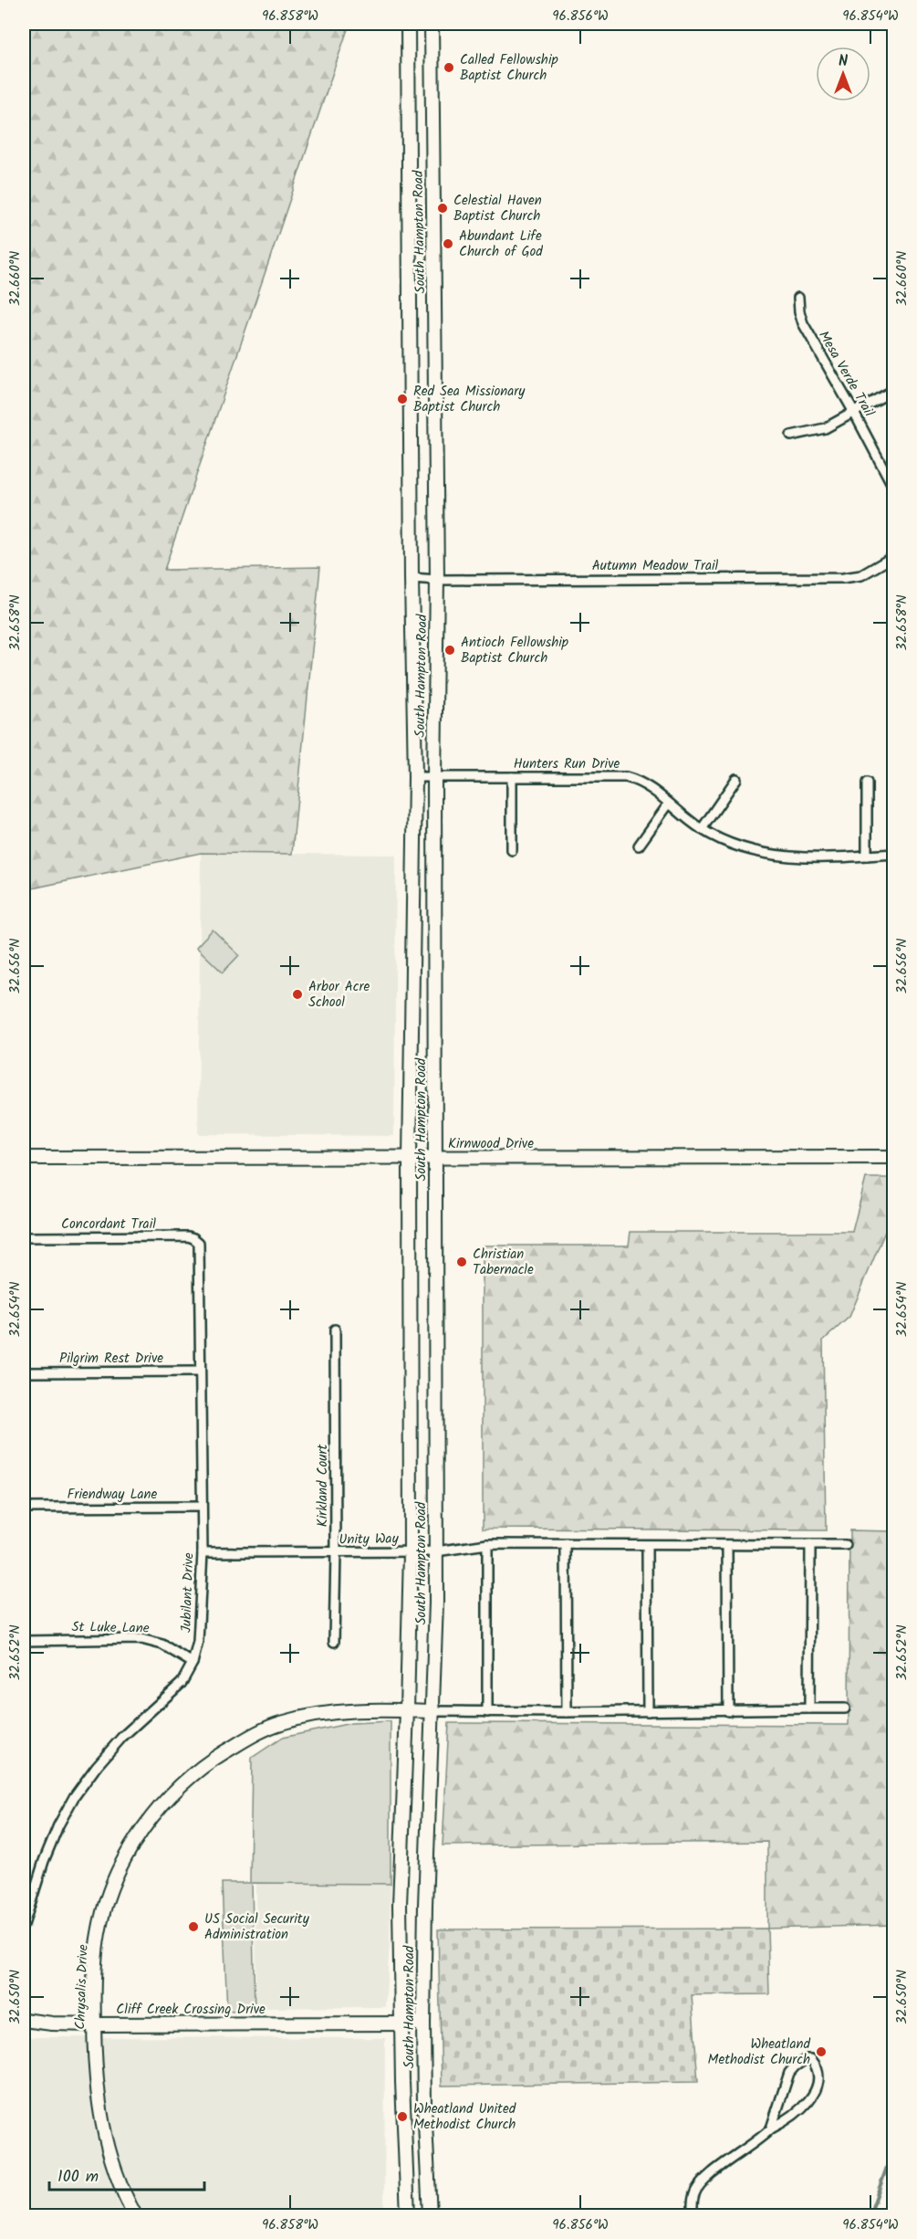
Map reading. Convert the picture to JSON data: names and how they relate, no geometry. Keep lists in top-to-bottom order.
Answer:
{
  "streets": {
    "main road": [
      "South Hampton Road",
      "Kirnwood Drive",
      "Chrysalis Drive",
      "Cliff Creek Crossing Drive"
    ],
    "street": [
      "Mesa Verde Trail",
      "Autumn Meadow Trail",
      "Hunters Run Drive",
      "Concordant Trail",
      "Pilgrim Rest Drive",
      "Kirkland Court",
      "Friendway Lane",
      "Unity Way",
      "Jubilant Drive",
      "St Luke Lane"
    ]
  },
  "crossings": [
    ["South Hampton Road", "Autumn Meadow Trail"],
    ["South Hampton Road", "Hunters Run Drive"],
    ["South Hampton Road", "Kirnwood Drive"],
    ["South Hampton Road", "Unity Way"],
    ["South Hampton Road", "Chrysalis Drive"],
    ["South Hampton Road", "Cliff Creek Crossing Drive"],
    ["Concordant Trail", "Jubilant Drive"],
    ["Pilgrim Rest Drive", "Jubilant Drive"],
    ["Kirkland Court", "Unity Way"],
    ["Friendway Lane", "Jubilant Drive"],
    ["Unity Way", "Jubilant Drive"],
    ["Jubilant Drive", "St Luke Lane"],
    ["Chrysalis Drive", "Cliff Creek Crossing Drive"]
  ],
  "places": [
    "Called Fellowship Baptist Church",
    "Celestial Haven Baptist Church",
    "Abundant Life Church of God",
    "Red Sea Missionary Baptist Church",
    "Antioch Fellowship Baptist Church",
    "Arbor Acre School",
    "Christian Tabernacle",
    "US Social Security Administration",
    "Wheatland Methodist Church",
    "Wheatland United Methodist Church"
  ],
  "scale_bar": "100 m",
  "north": "top",
  "coordinates": [
    "96.858°W",
    "96.856°W",
    "96.854°W",
    "32.660°N",
    "32.658°N",
    "32.656°N",
    "32.654°N",
    "32.652°N",
    "32.650°N"
  ]
}
